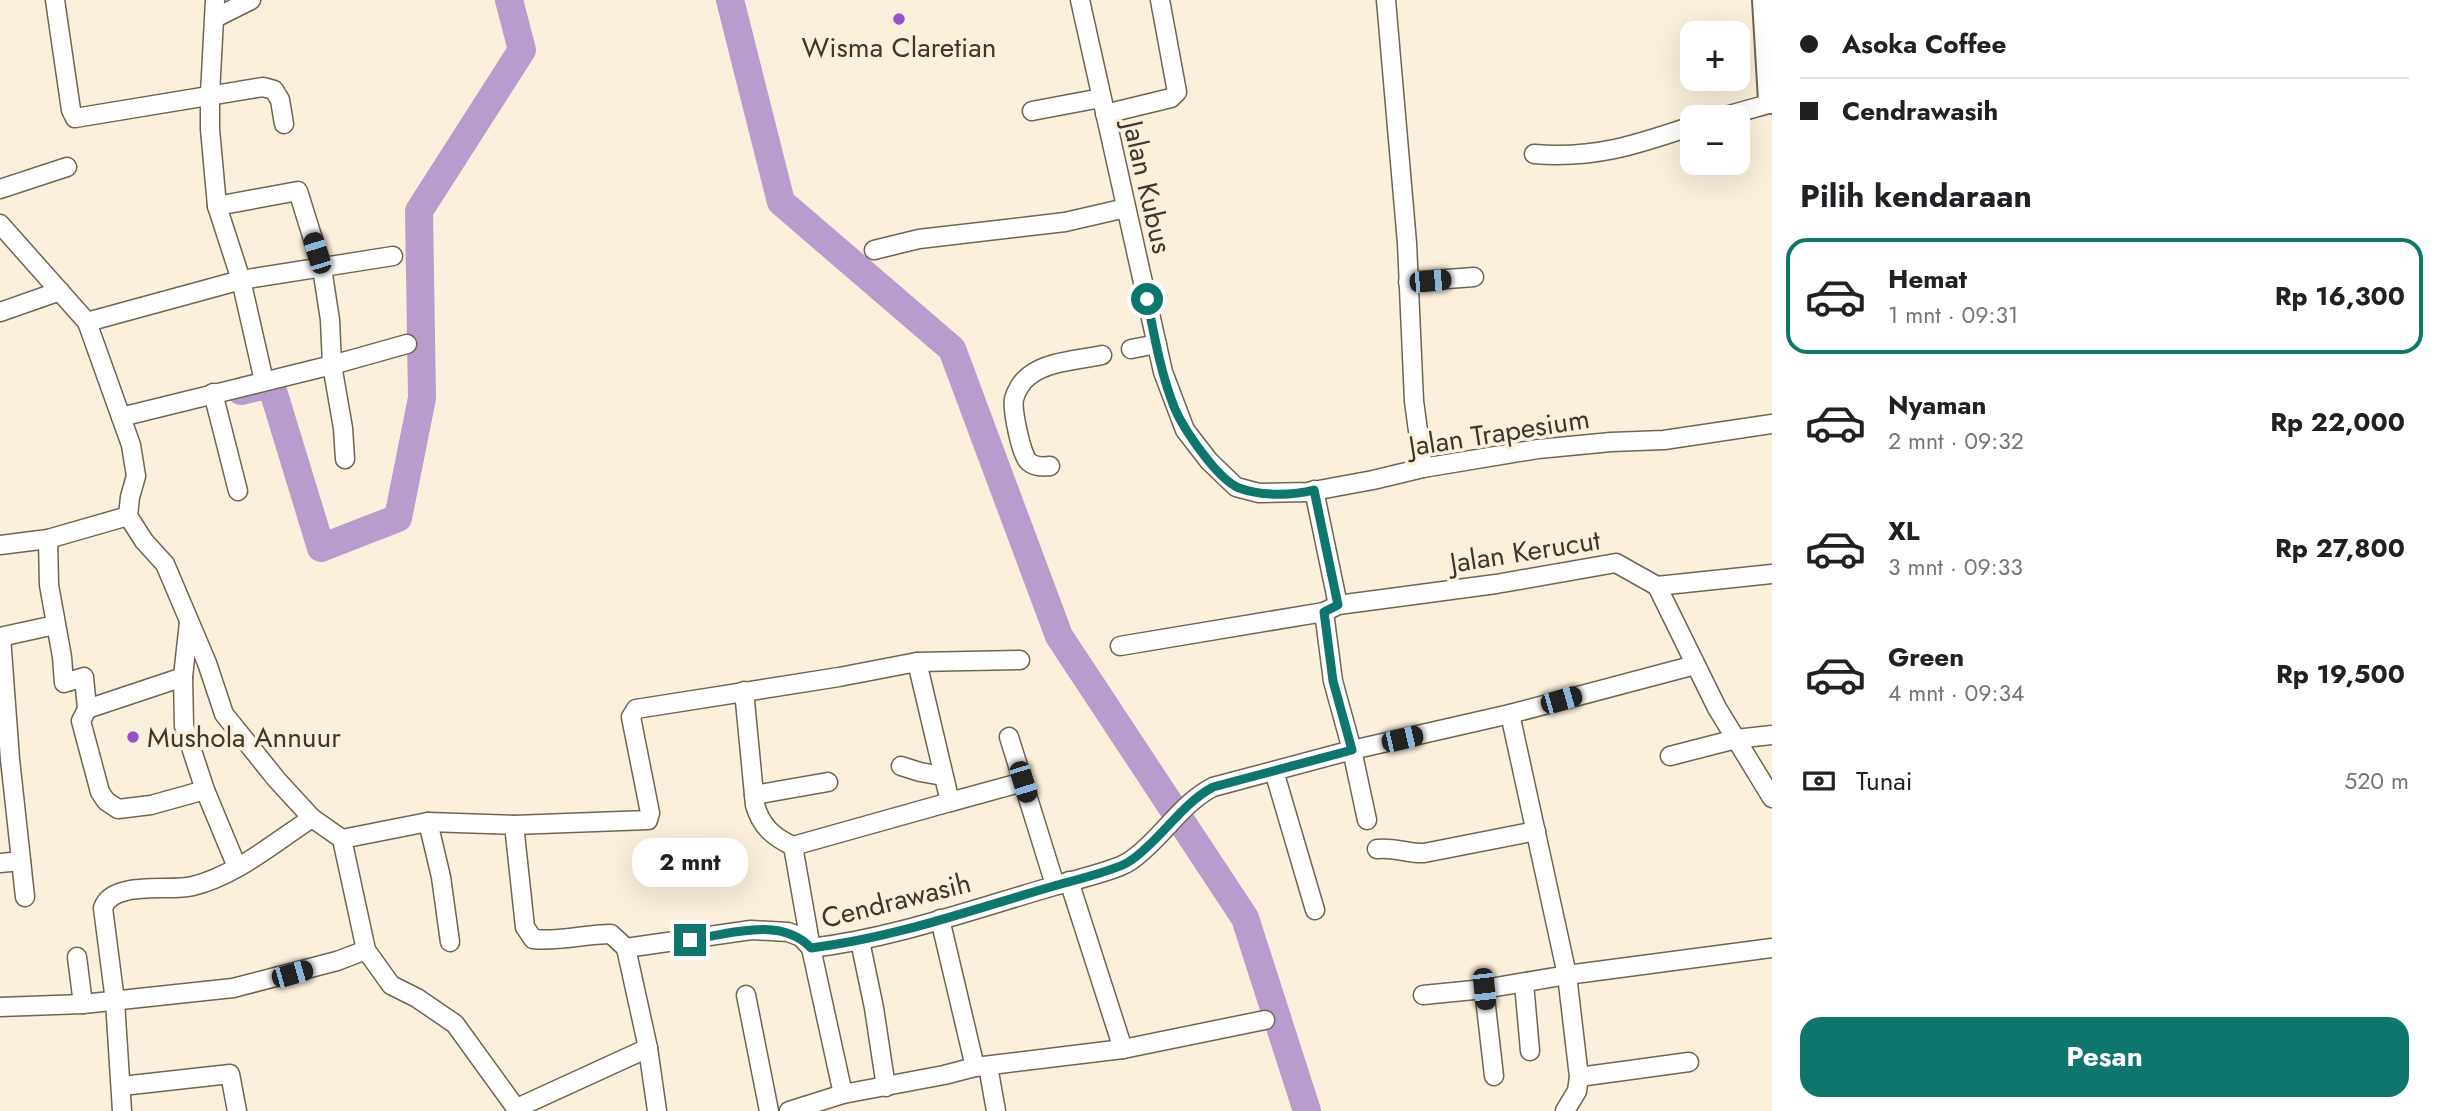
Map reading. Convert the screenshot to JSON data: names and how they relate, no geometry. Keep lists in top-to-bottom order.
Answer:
{
  "streets": {
    "street": [
      "Jalan Kubus",
      "Jalan Trapesium",
      "Jalan Kerucut",
      "Cendrawasih"
    ]
  },
  "crossings": [
    ["Jalan Kubus", "Jalan Trapesium"]
  ],
  "places": ["Wisma Claretian", "Mushola Annuur"],
  "page": {
    "banner": ["Asoka Coffee", "Cendrawasih"],
    "map_buttons": ["+", "−"],
    "heading": "Pilih kendaraan",
    "list": [
      {
        "name": "Hemat",
        "note": "1 mnt · 09:31",
        "value": "Rp 16,300"
      },
      {
        "name": "Nyaman",
        "note": "2 mnt · 09:32",
        "value": "Rp 22,000"
      },
      {
        "name": "XL",
        "note": "3 mnt · 09:33",
        "value": "Rp 27,800"
      },
      {
        "name": "Green",
        "note": "4 mnt · 09:34",
        "value": "Rp 19,500"
      }
    ],
    "pay": ["Tunai", "520 m"],
    "bubble": "2 mnt",
    "buttons": "Pesan"
  }
}
